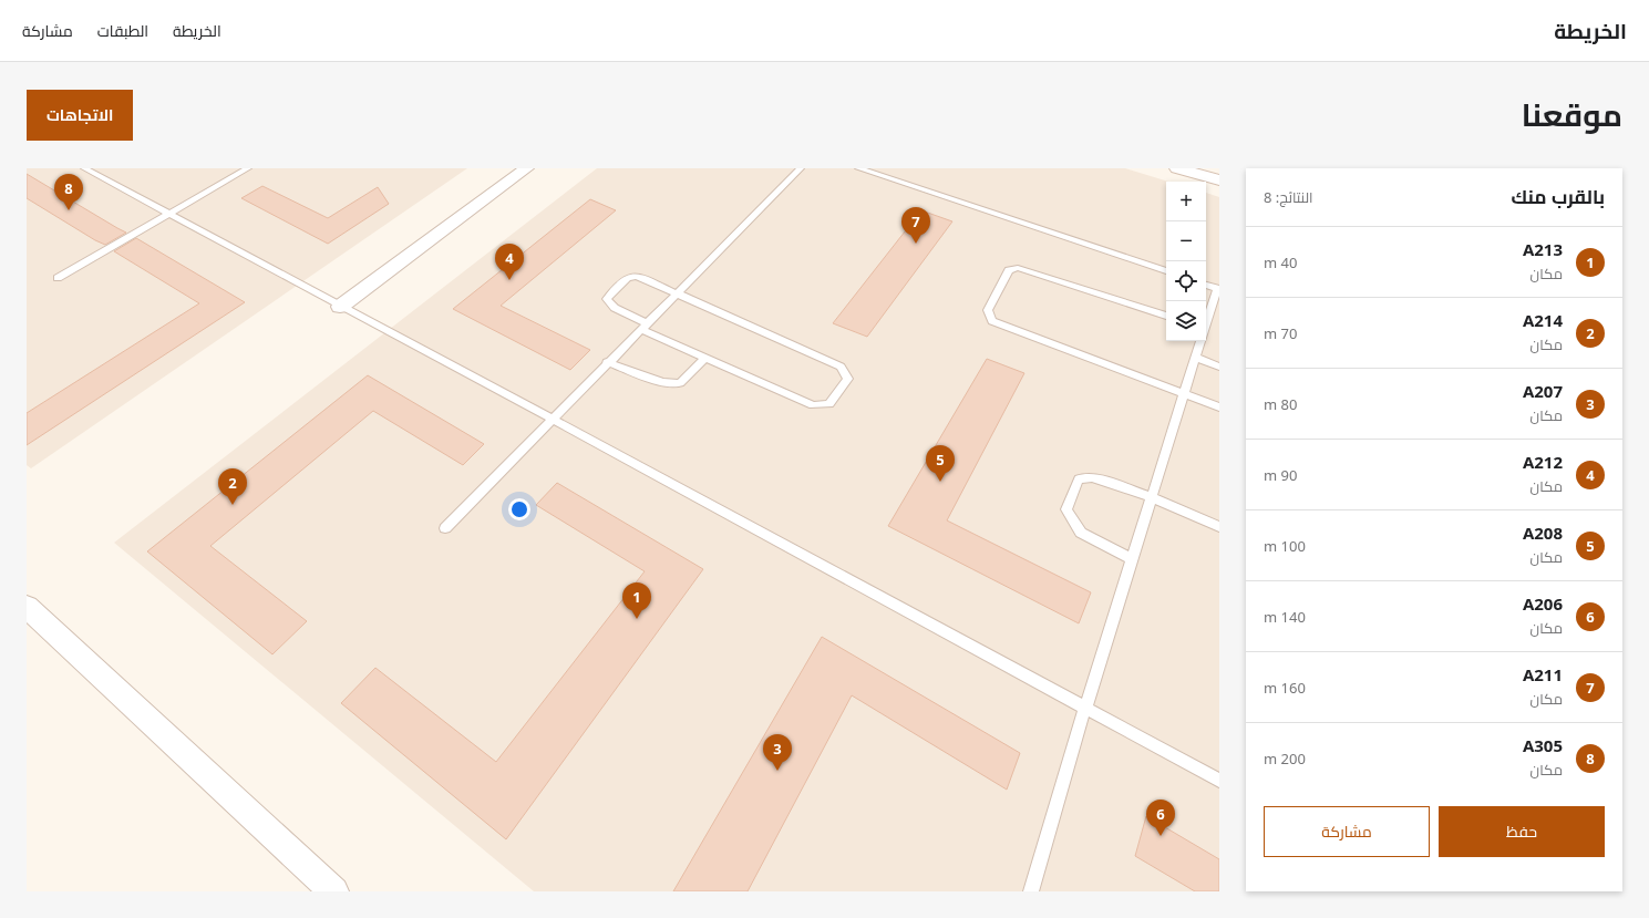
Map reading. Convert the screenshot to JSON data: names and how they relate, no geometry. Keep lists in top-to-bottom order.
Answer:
{
  "page": {
    "header": "الخريطة",
    "nav": ["الخريطة", "الطبقات", "مشاركة"],
    "title": "موقعنا",
    "buttons": [
      "الاتجاهات",
      ["حفظ", "مشاركة"]
    ],
    "heading": ["بالقرب منك", "النتائج: 8"],
    "pins": [
      "8",
      "7",
      "4",
      "5",
      "2",
      "1",
      "3",
      "6"
    ],
    "map_buttons": ["+", "−"],
    "list": [
      {
        "mark": "1",
        "name": "A213",
        "note": "مكان",
        "value": "40 m"
      },
      {
        "mark": "2",
        "name": "A214",
        "note": "مكان",
        "value": "70 m"
      },
      {
        "mark": "3",
        "name": "A207",
        "note": "مكان",
        "value": "80 m"
      },
      {
        "mark": "4",
        "name": "A212",
        "note": "مكان",
        "value": "90 m"
      },
      {
        "mark": "5",
        "name": "A208",
        "note": "مكان",
        "value": "100 m"
      },
      {
        "mark": "6",
        "name": "A206",
        "note": "مكان",
        "value": "140 m"
      },
      {
        "mark": "7",
        "name": "A211",
        "note": "مكان",
        "value": "160 m"
      },
      {
        "mark": "8",
        "name": "A305",
        "note": "مكان",
        "value": "200 m"
      }
    ]
  }
}
